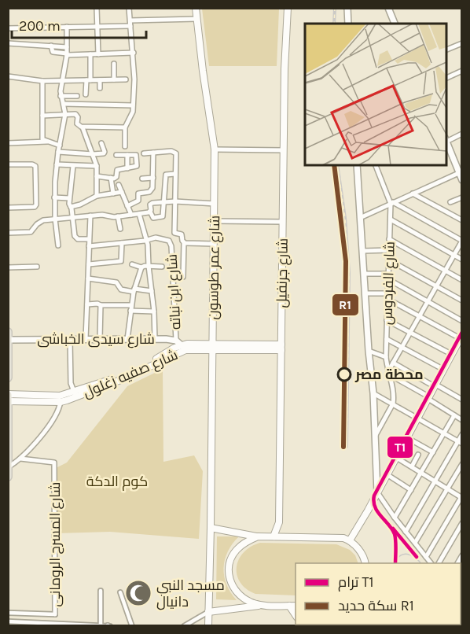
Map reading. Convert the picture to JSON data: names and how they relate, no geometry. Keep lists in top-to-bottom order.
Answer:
{
  "streets": {
    "main road": ["شارع عمر طوسون", "شارع جرنفيل", "شارع صفيه زغلول"],
    "street": [
      "شارع الفردوس",
      "شارع ابن نباته",
      "شارع سيدى الخباشى",
      "شارع المسرح الرومانى"
    ]
  },
  "crossings": [
    ["شارع عمر طوسون", "شارع صفيه زغلول"],
    ["شارع جرنفيل", "شارع صفيه زغلول"],
    ["شارع ابن نباته", "شارع سيدى الخباشى"],
    ["شارع ابن نباته", "شارع صفيه زغلول"],
    ["شارع سيدى الخباشى", "شارع صفيه زغلول"]
  ],
  "parks": ["كوم الدكة"],
  "places": {
    "other": ["محطة مصر"],
    "mosque": ["مسجد النبي دانيال"]
  },
  "lines": ["rail line R1", "tram line T1"],
  "legend": ["ترام T1", "سكة حديد R1"],
  "scale_bar": "200 m"
}
